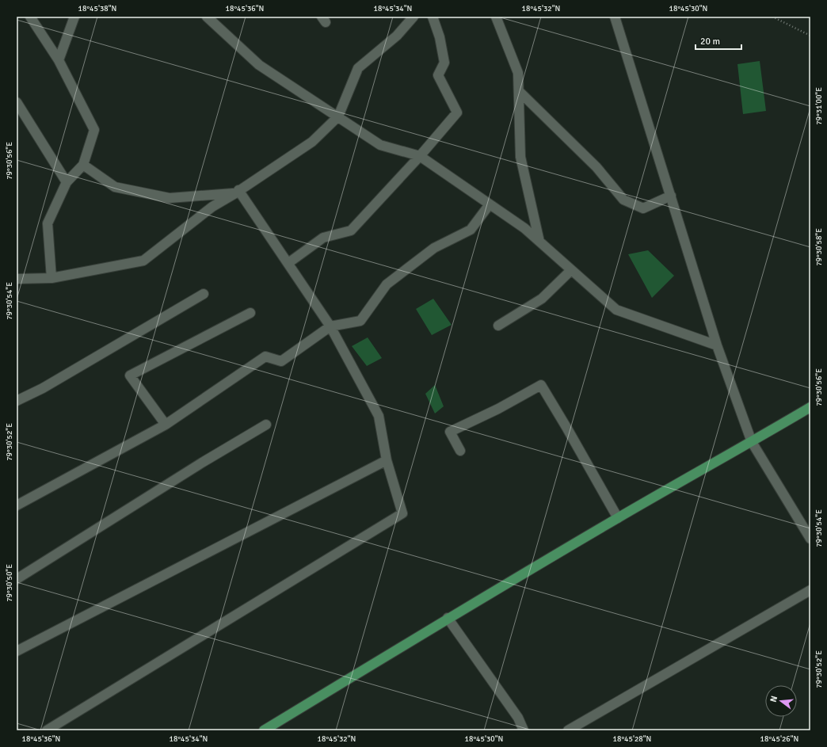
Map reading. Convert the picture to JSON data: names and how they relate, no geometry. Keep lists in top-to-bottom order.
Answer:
{
  "scale_bar": "20 m",
  "north": "left",
  "coordinates": [
    "18°45'38\"N",
    "18°45'36\"N",
    "18°45'34\"N",
    "18°45'32\"N",
    "18°45'30\"N",
    "79°31'00\"E",
    "79°30'56\"E",
    "79°30'58\"E",
    "79°30'54\"E",
    "79°30'52\"E",
    "79°30'50\"E",
    "18°45'28\"N",
    "18°45'26\"N"
  ]
}
